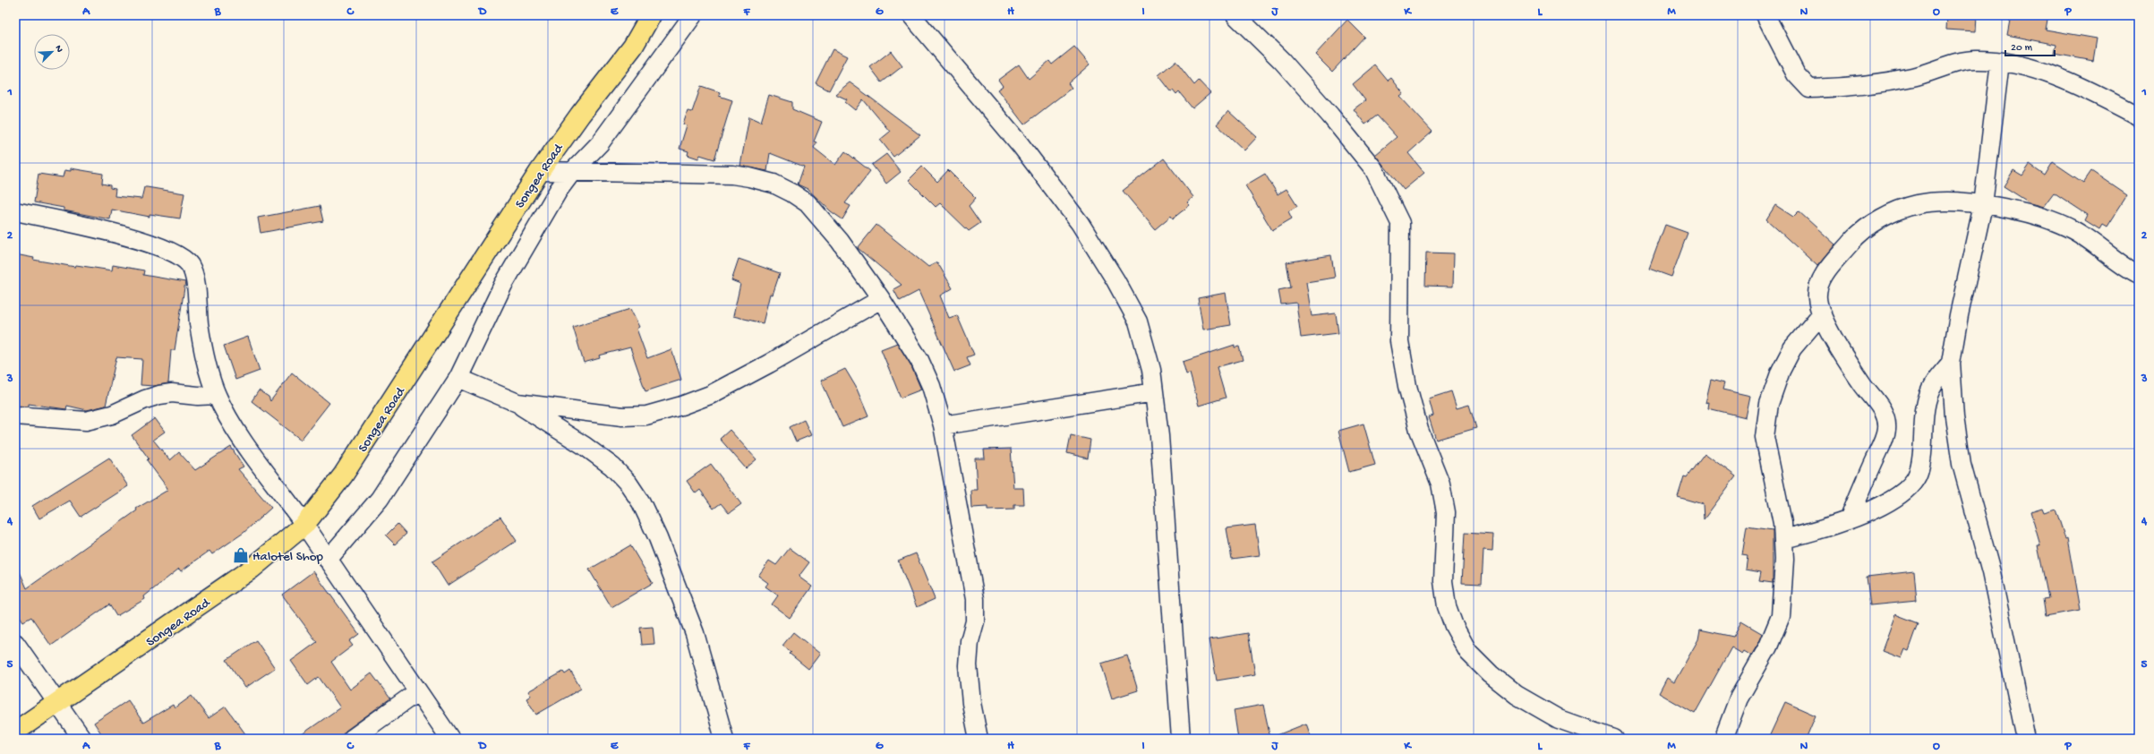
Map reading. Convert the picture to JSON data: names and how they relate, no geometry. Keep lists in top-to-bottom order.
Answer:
{
  "streets": {
    "highway": ["Songea Road"]
  },
  "places": {
    "shop": ["Halotel Shop"]
  },
  "scale_bar": "20 m",
  "north": "top right",
  "grid": {
    "columns": [
      "A",
      "B",
      "C",
      "D",
      "E",
      "F",
      "G",
      "H",
      "I",
      "J",
      "K",
      "L",
      "M",
      "N",
      "O",
      "P"
    ],
    "rows": [
      "1",
      "2",
      "3",
      "4",
      "5"
    ]
  }
}
